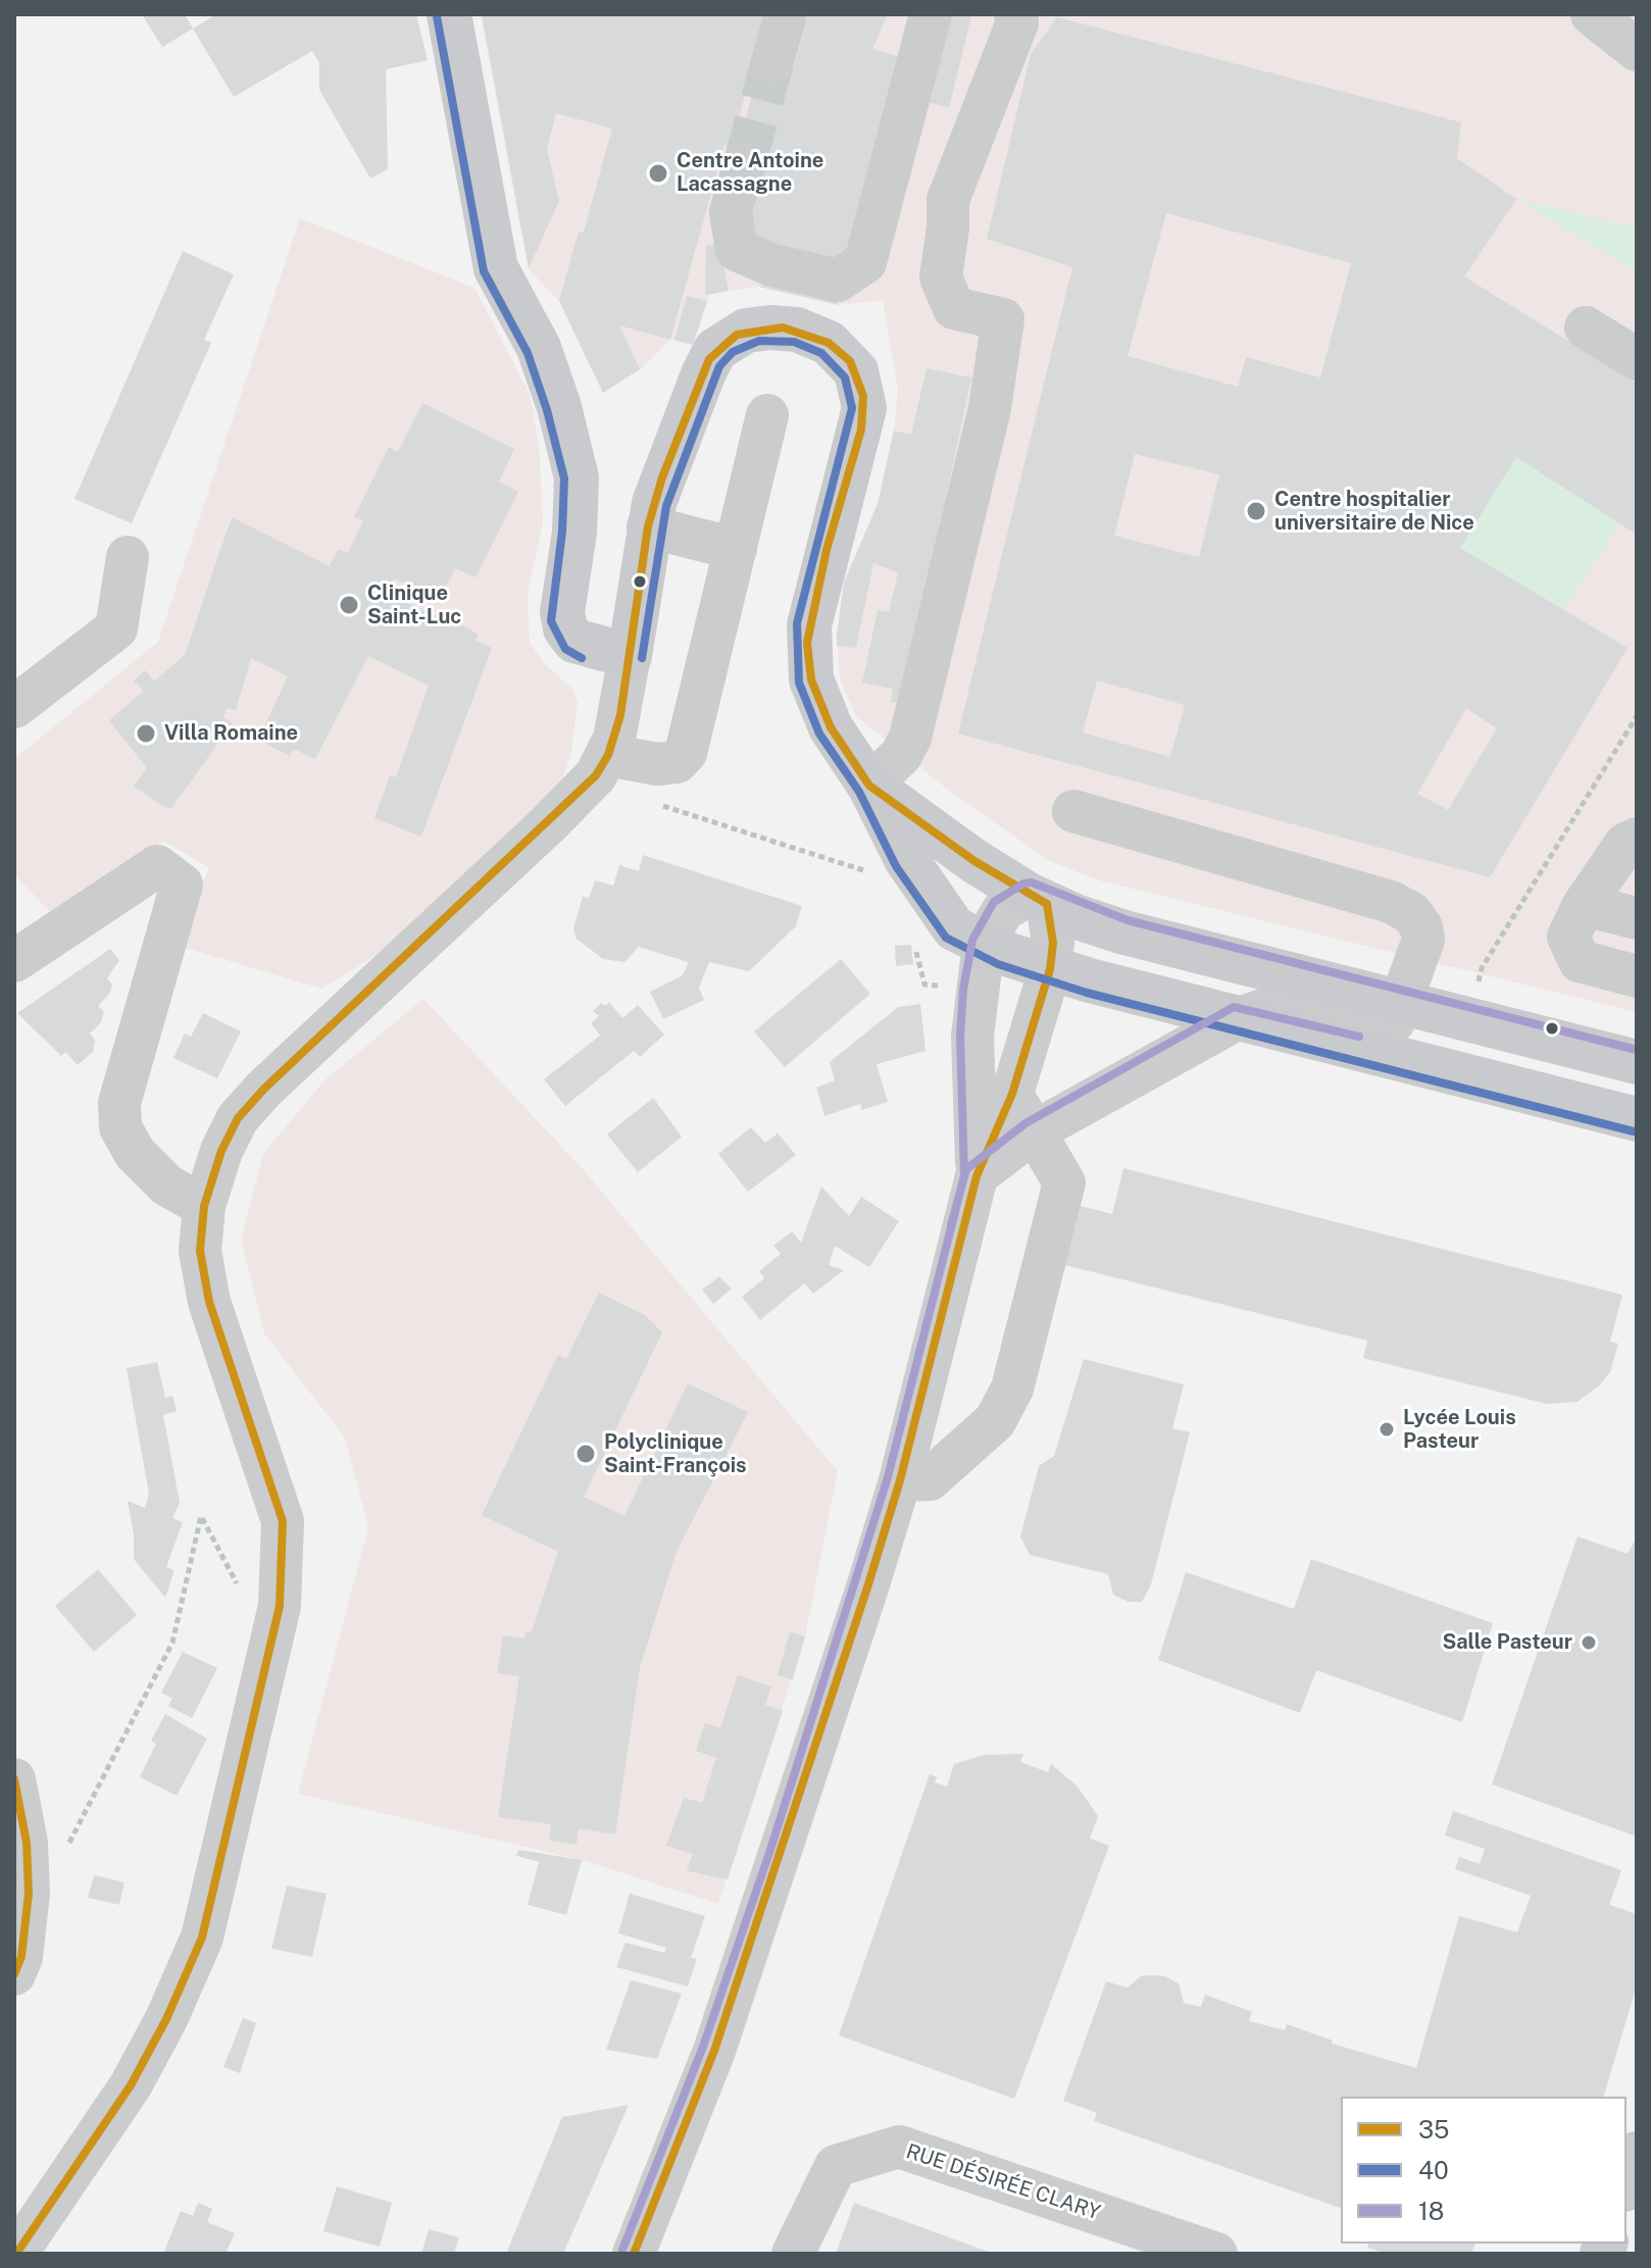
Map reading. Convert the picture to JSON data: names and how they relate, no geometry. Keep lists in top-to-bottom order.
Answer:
{
  "streets": {
    "street": ["RUE DÉSIRÉE CLARY"]
  },
  "places": [
    "Centre Antoine Lacassagne",
    "Centre hospitalier universitaire de Nice",
    "Clinique Saint-Luc",
    "Villa Romaine",
    "Lycée Louis Pasteur",
    "Polyclinique Saint-François",
    "Salle Pasteur"
  ],
  "lines": ["transit line 40", "transit line 35", "transit line 18"],
  "legend": ["35", "40", "18"]
}
